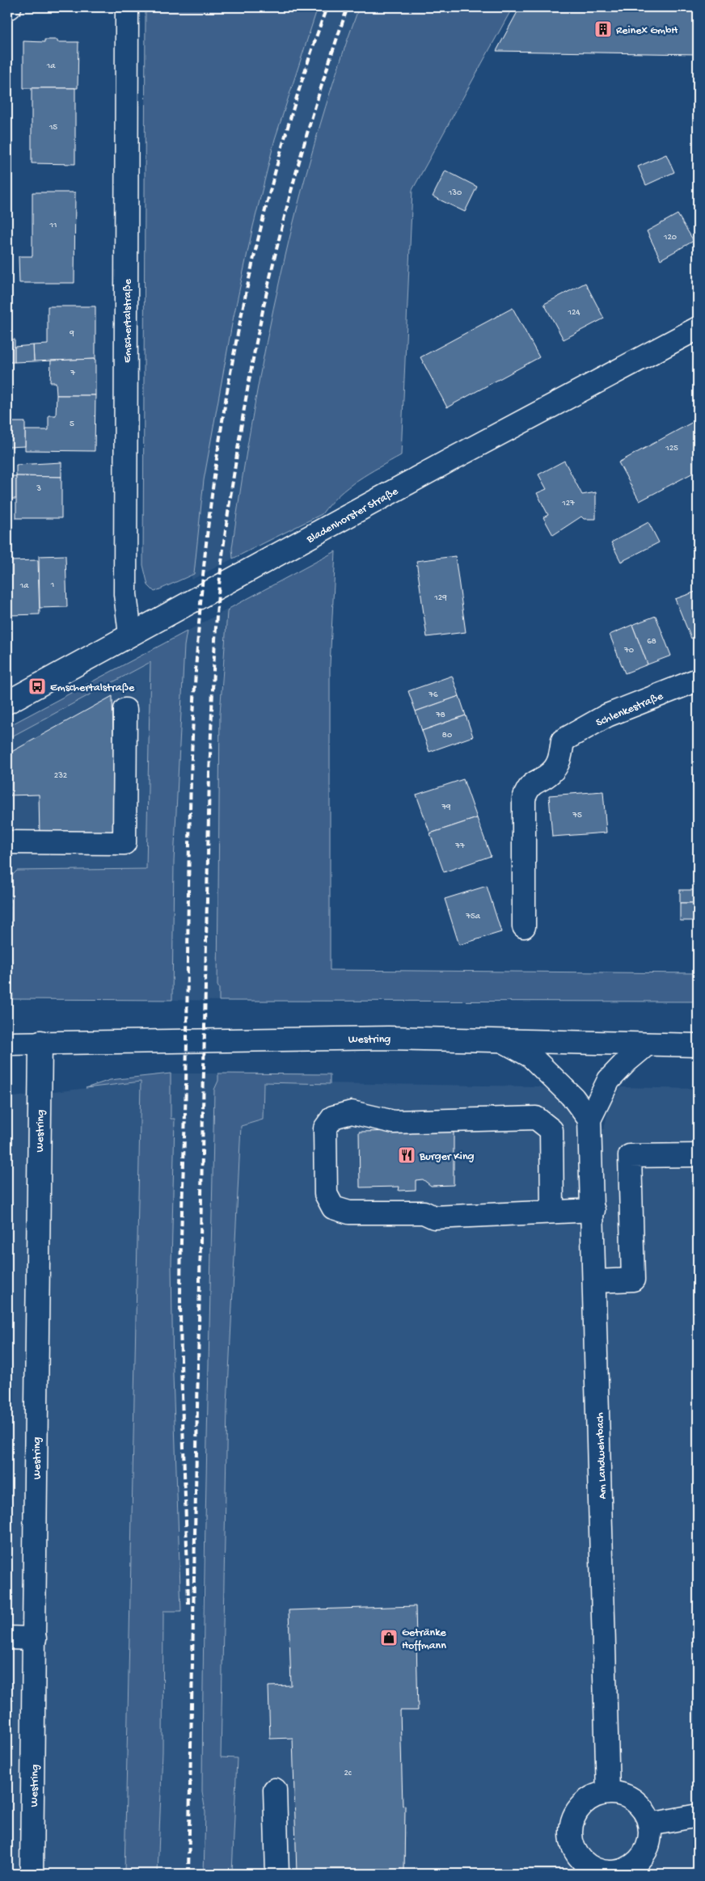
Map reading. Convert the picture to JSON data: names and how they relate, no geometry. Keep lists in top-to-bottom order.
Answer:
{
  "streets": {
    "street": [
      "Emschertalstraße",
      "Bladenhorster Straße",
      "Schlenkestraße",
      "Westring",
      "Am Landwehrbach"
    ]
  },
  "crossings": [
    ["Emschertalstraße", "Bladenhorster Straße"],
    ["Westring", "Am Landwehrbach"]
  ],
  "places": {
    "building": ["Reinex GmbH"],
    "bus stop": ["Emschertalstraße"],
    "restaurant": ["Burger King"],
    "shop": ["Getränke Hoffmann"]
  },
  "house_numbers": [
    "1a",
    "15",
    "130",
    "11",
    "120",
    "124",
    "9",
    "7",
    "5",
    "125",
    "3",
    "127",
    "1",
    "1a",
    "129",
    "68",
    "70",
    "76",
    "78",
    "80",
    "232",
    "79",
    "75",
    "77",
    "75a",
    "2c"
  ]
}
